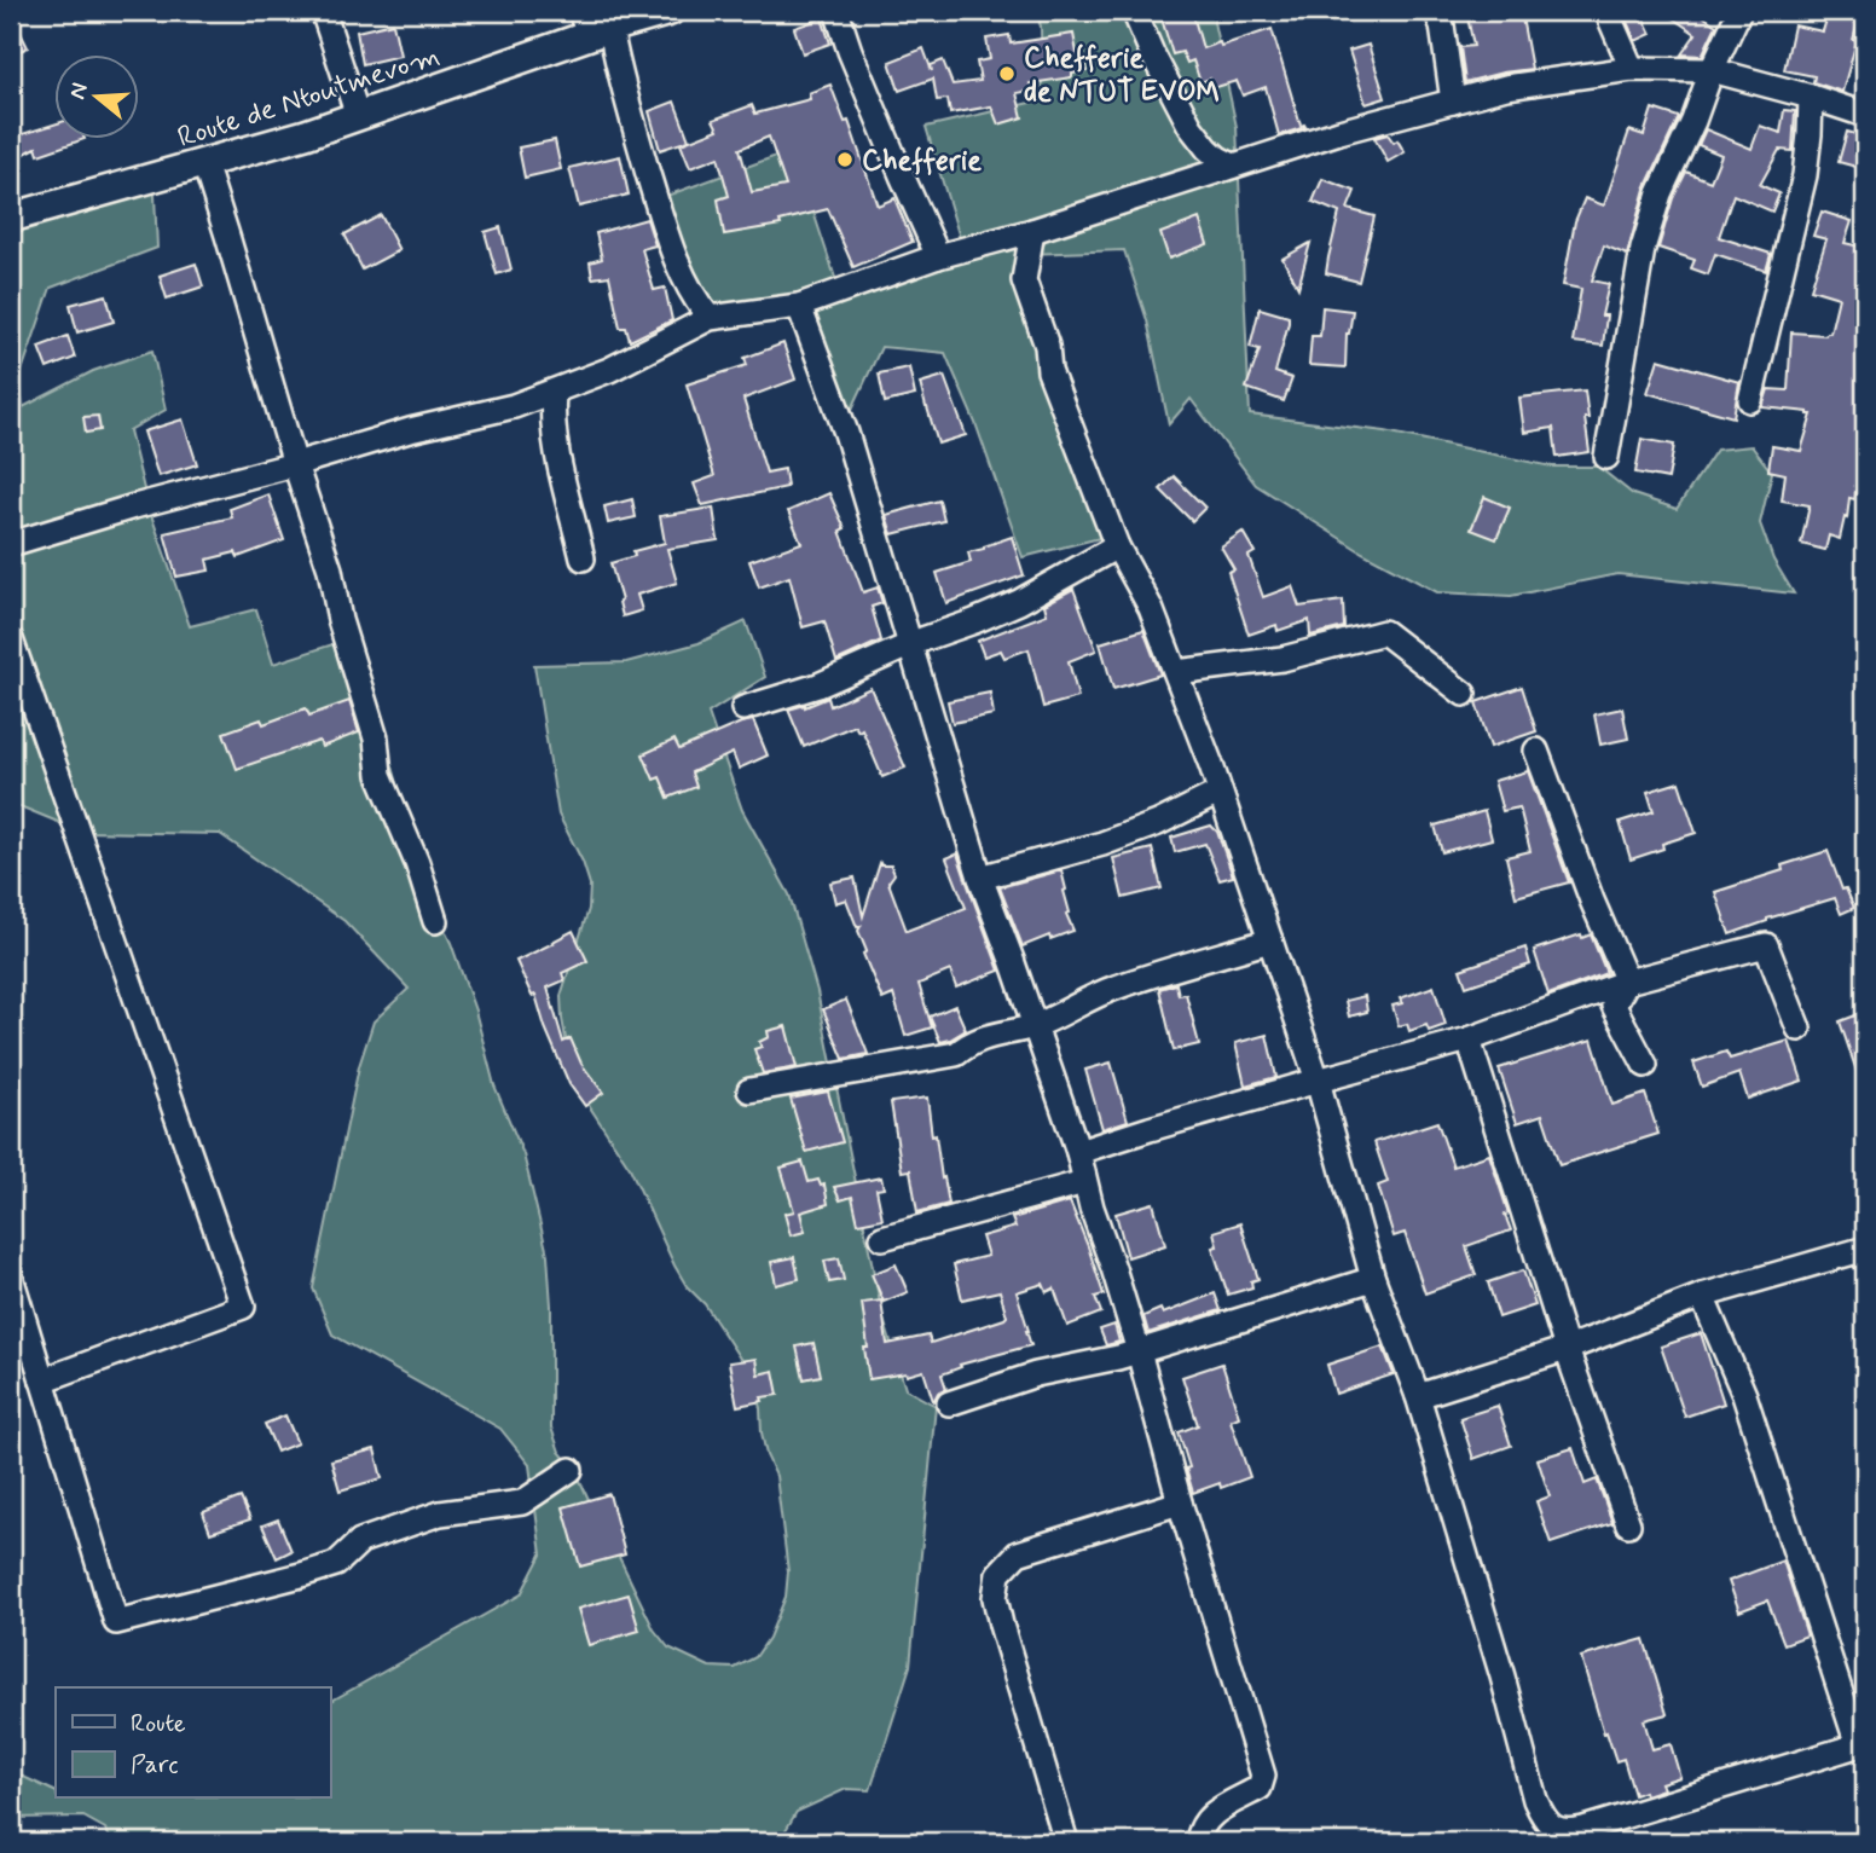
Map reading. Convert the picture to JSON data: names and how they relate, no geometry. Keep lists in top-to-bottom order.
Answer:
{
  "streets": {
    "street": ["Route de Ntoutmevom"]
  },
  "places": ["Chefferie de NTUT EVOM", "Chefferie"],
  "legend": ["Route", "Parc"],
  "north": "left"
}
